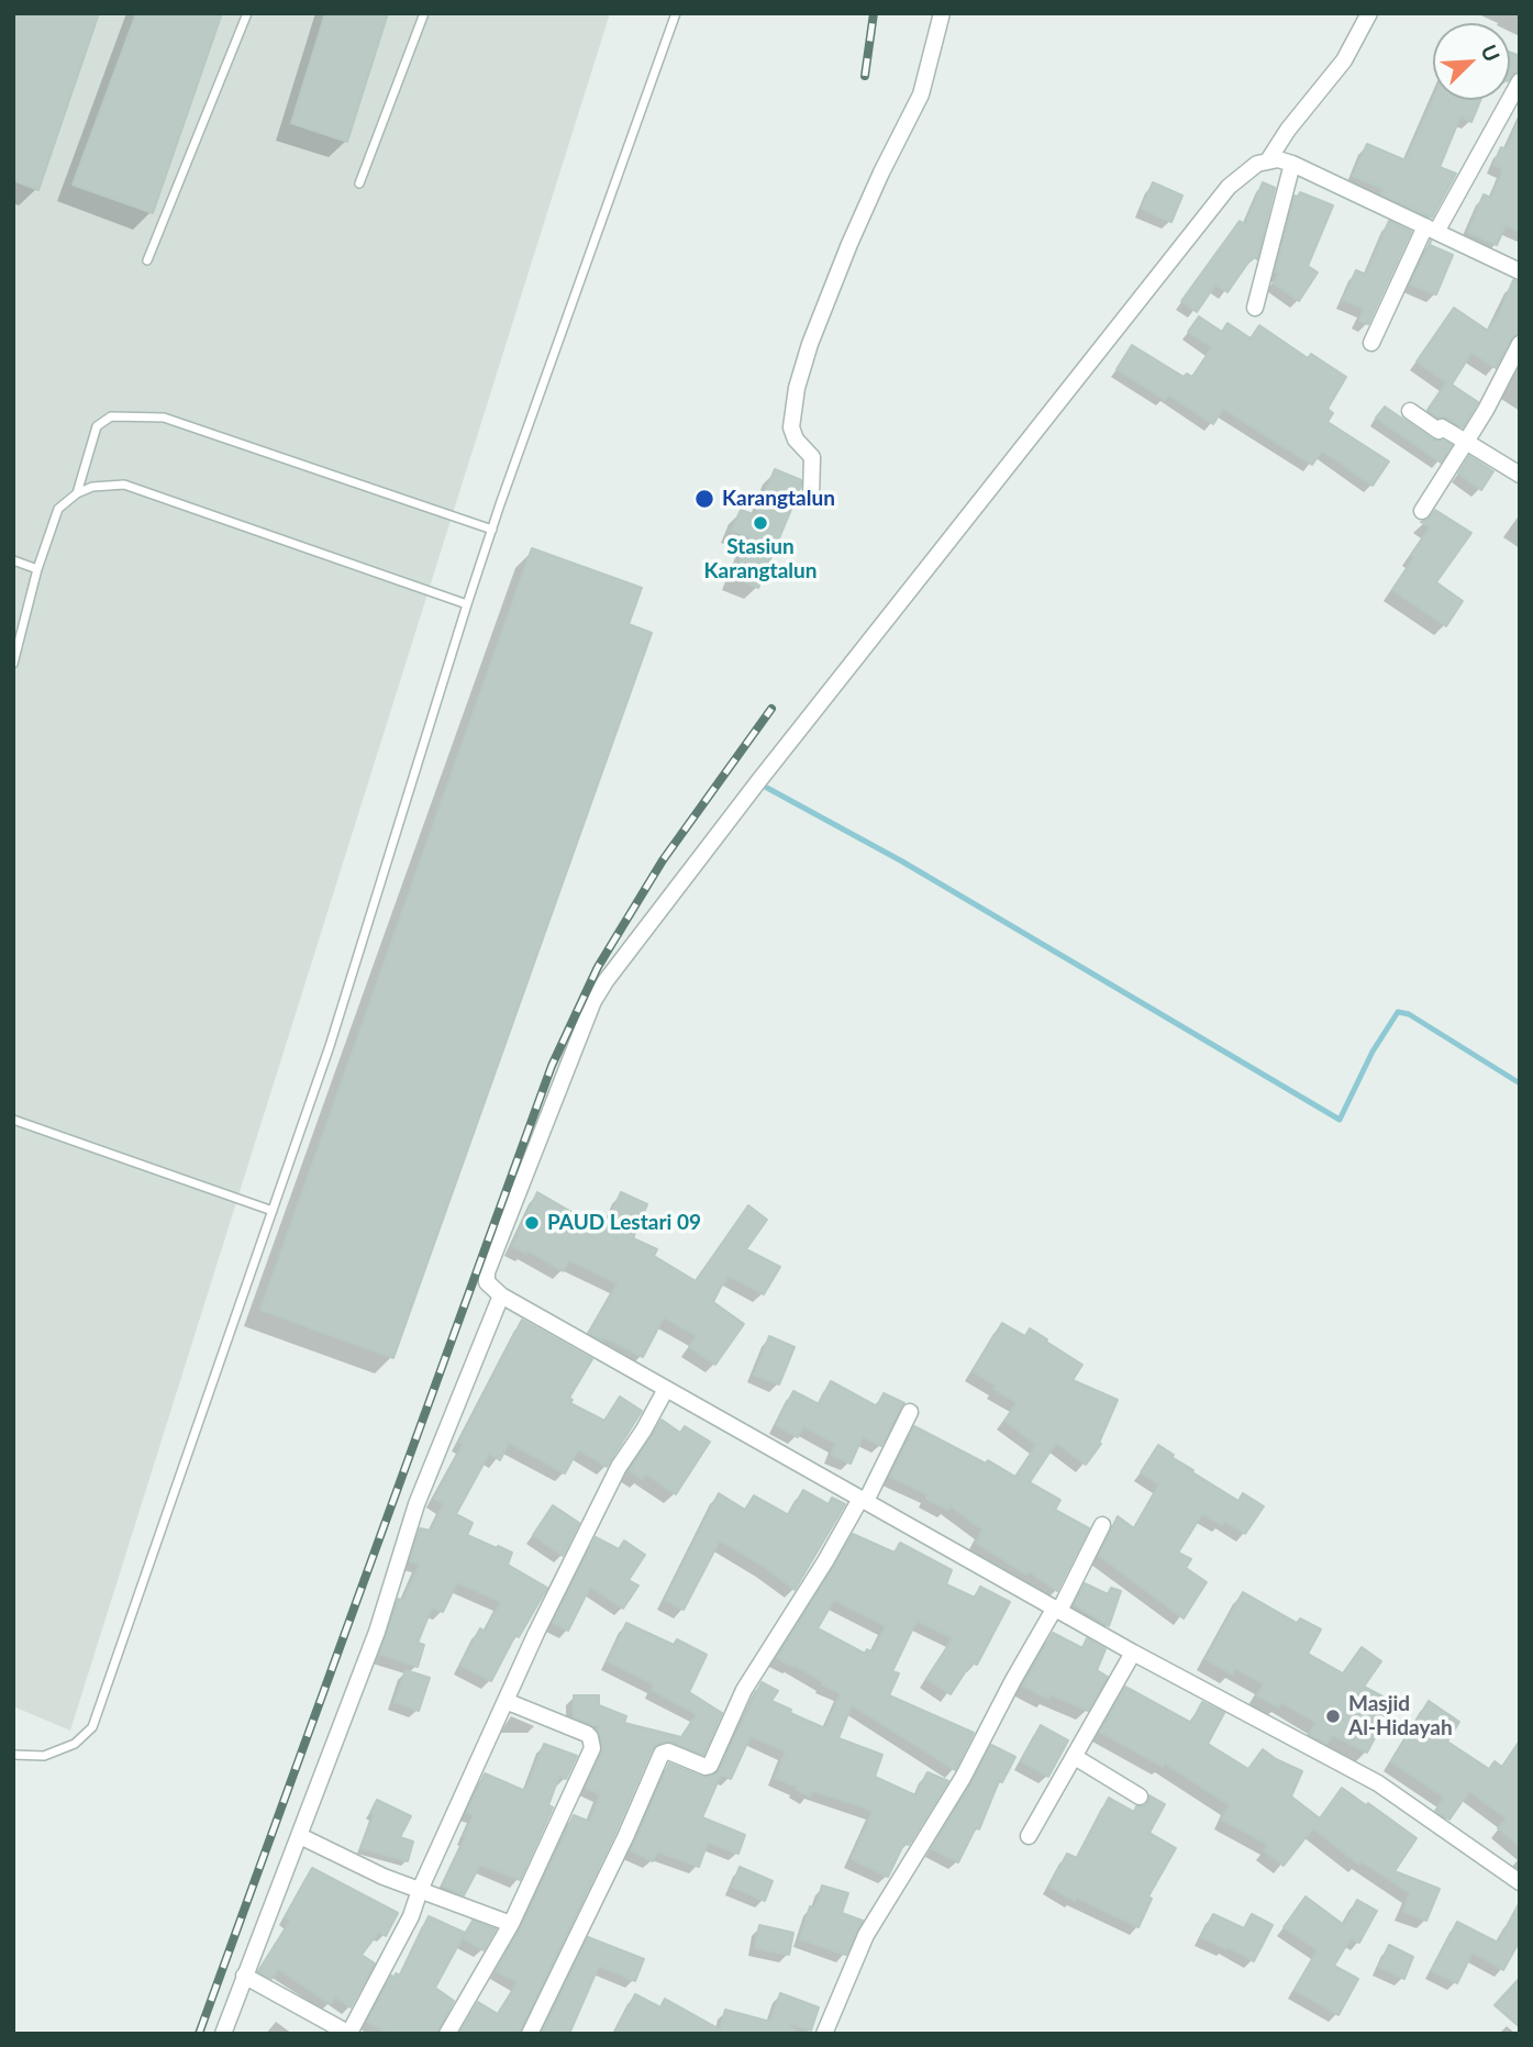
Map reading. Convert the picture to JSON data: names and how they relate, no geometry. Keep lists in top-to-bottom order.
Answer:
{
  "places": [
    "Karangtalun",
    "Stasiun Karangtalun",
    "PAUD Lestari 09",
    "Masjid Al-Hidayah"
  ],
  "north": "top right"
}
